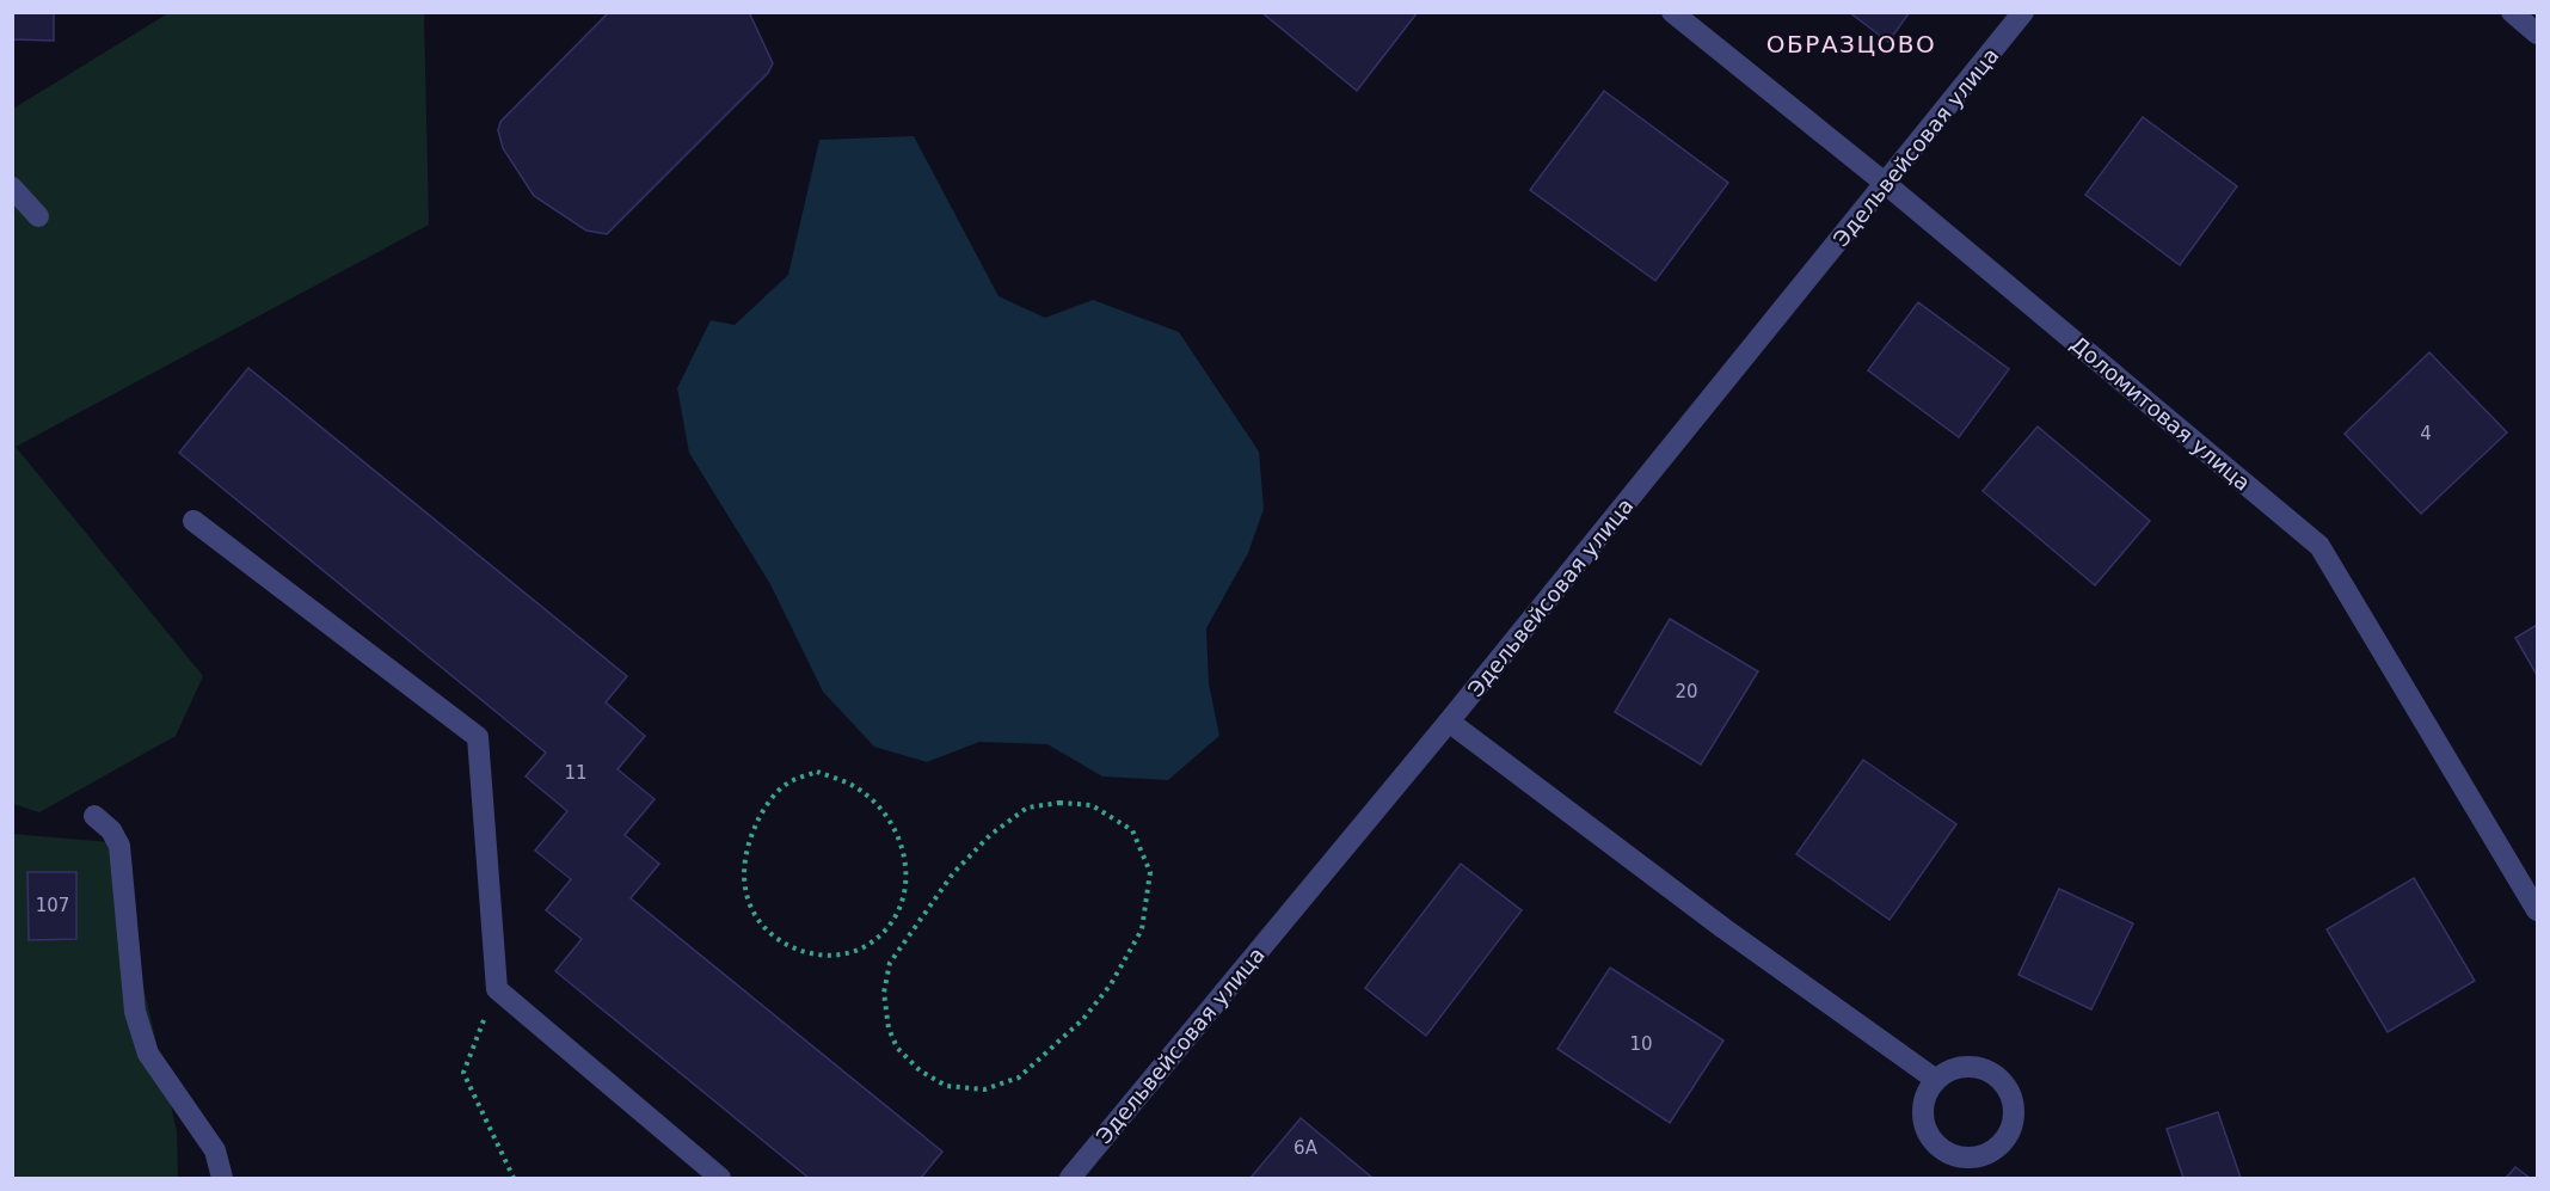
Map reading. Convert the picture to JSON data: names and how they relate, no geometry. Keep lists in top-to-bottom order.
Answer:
{
  "streets": {
    "street": ["Эдельвейсовая улица", "Доломитовая улица"]
  },
  "crossings": [
    ["Эдельвейсовая улица", "Доломитовая улица"]
  ],
  "districts": ["ОБРАЗЦОВО"],
  "house_numbers": [
    "4",
    "20",
    "11",
    "107",
    "10",
    "6А"
  ]
}
